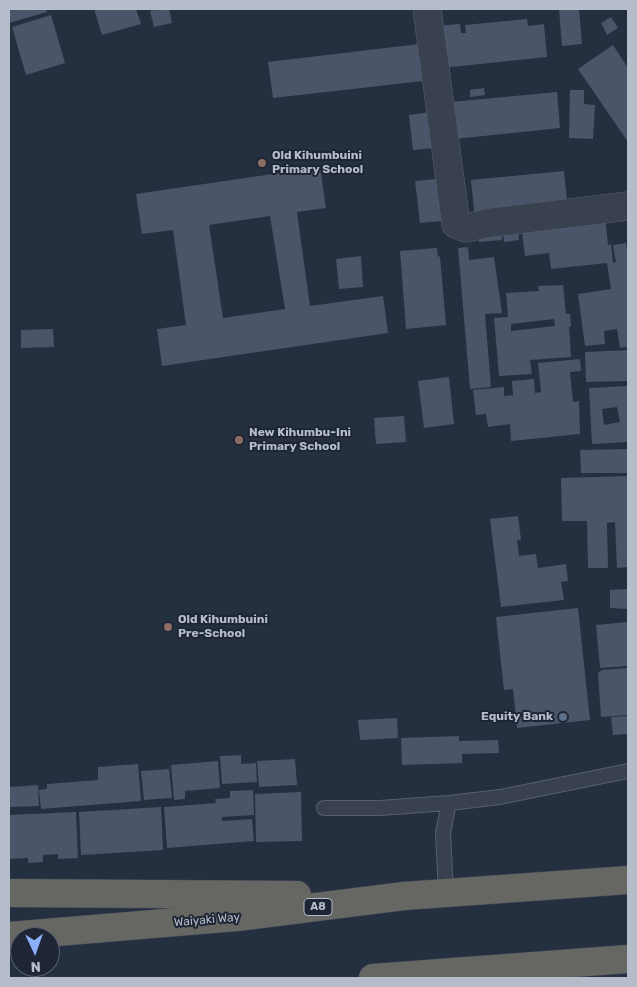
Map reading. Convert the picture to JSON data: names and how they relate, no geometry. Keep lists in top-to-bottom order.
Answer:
{
  "streets": {
    "highway": ["A8", "Waiyaki Way"]
  },
  "places": [
    "Old Kihumbuini Primary School",
    "New Kihumbu-Ini Primary School",
    "Old Kihumbuini Pre-School",
    "Equity Bank"
  ],
  "north": "bottom"
}
